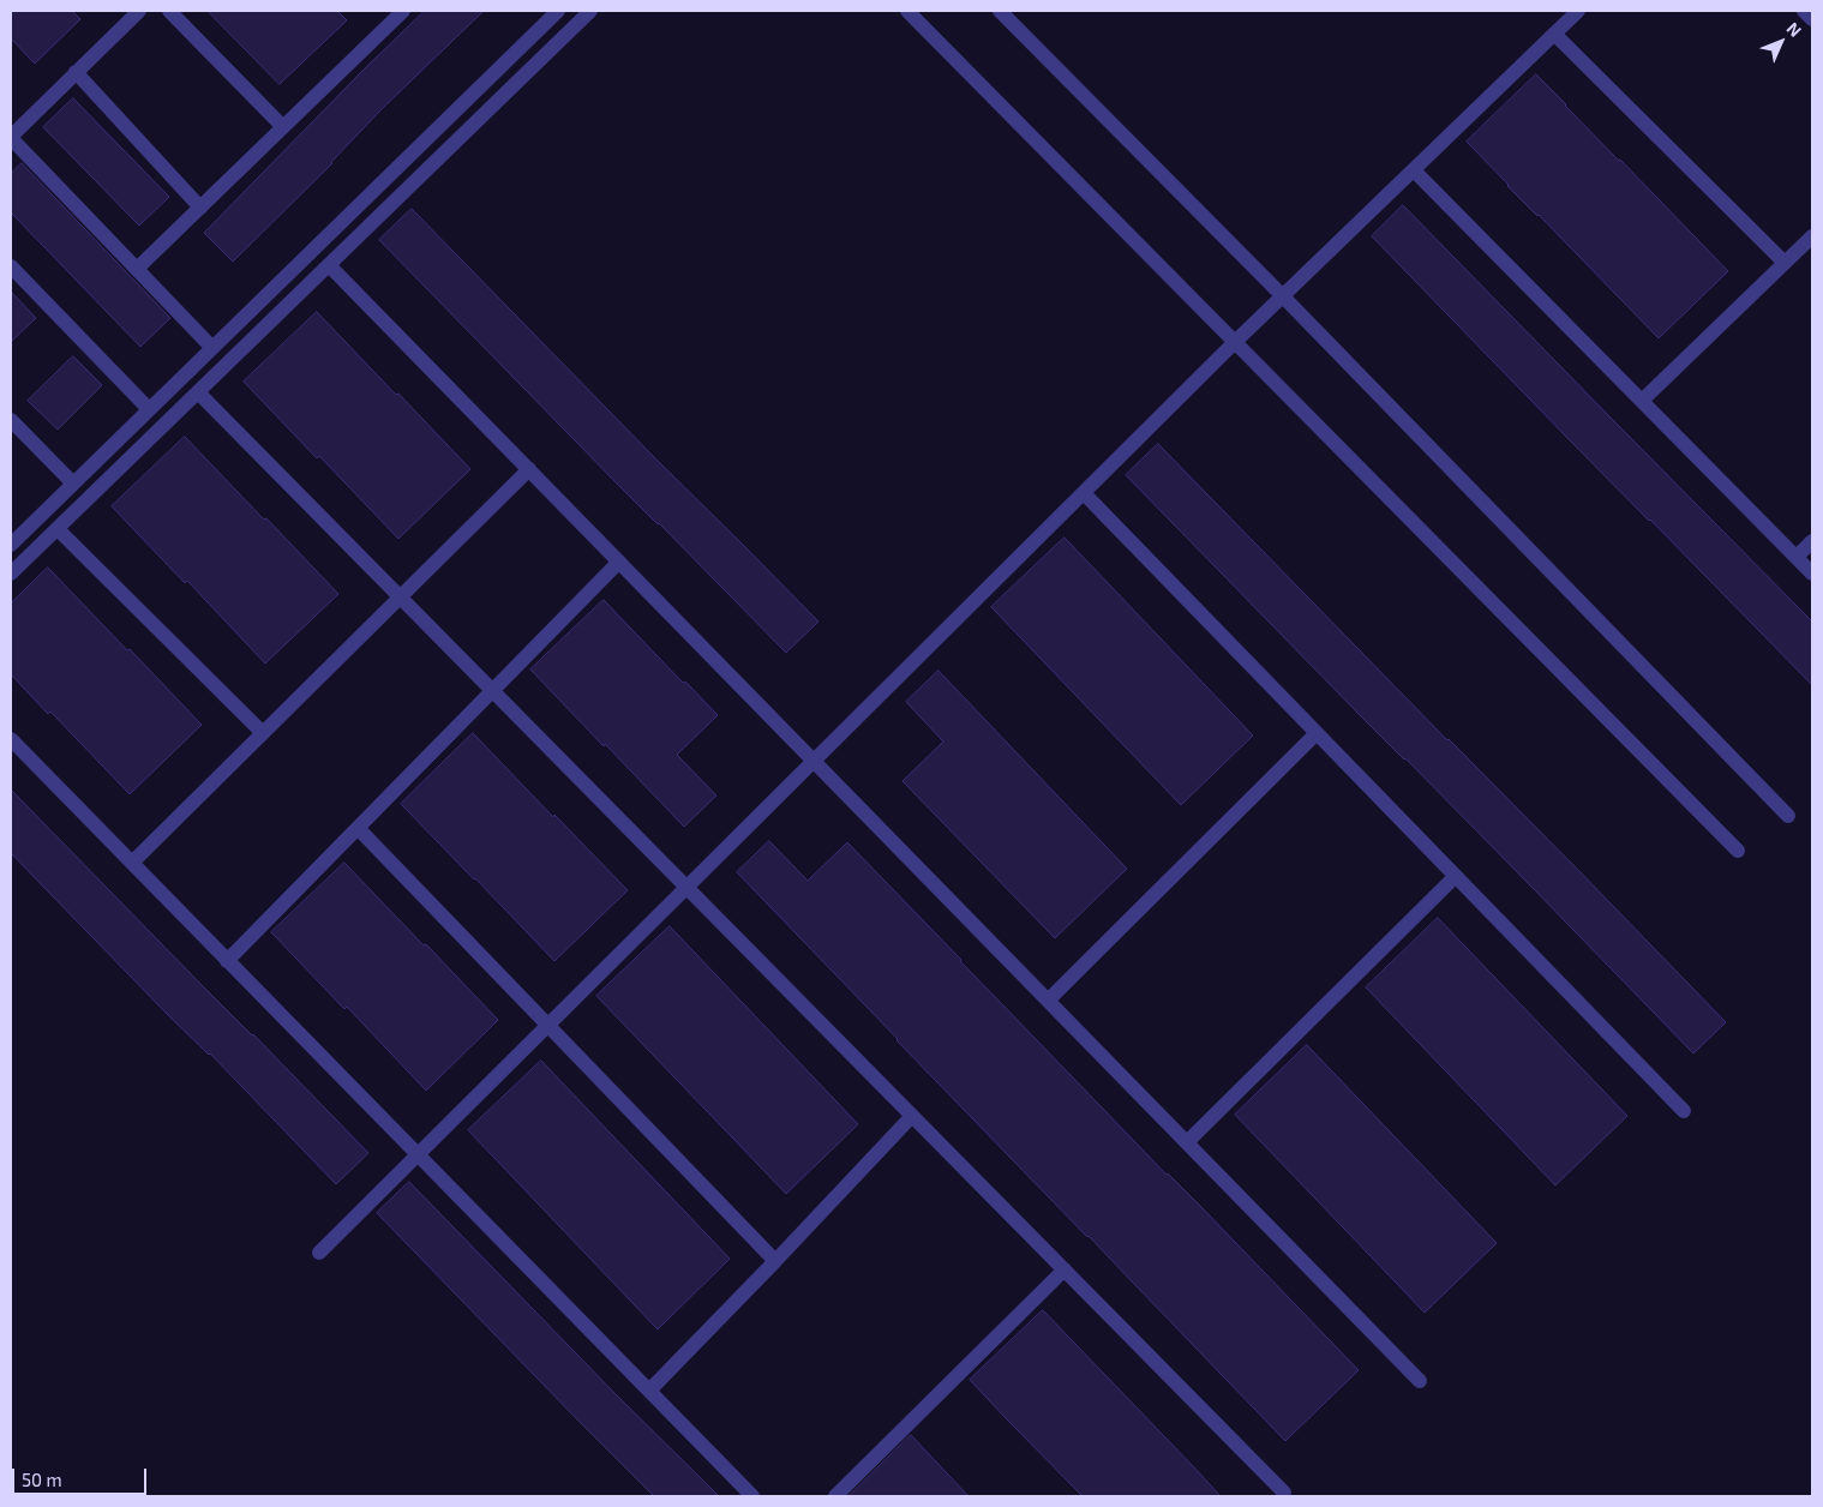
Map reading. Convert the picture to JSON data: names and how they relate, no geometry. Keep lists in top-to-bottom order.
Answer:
{
  "scale_bar": "50 m",
  "north": "top right"
}
